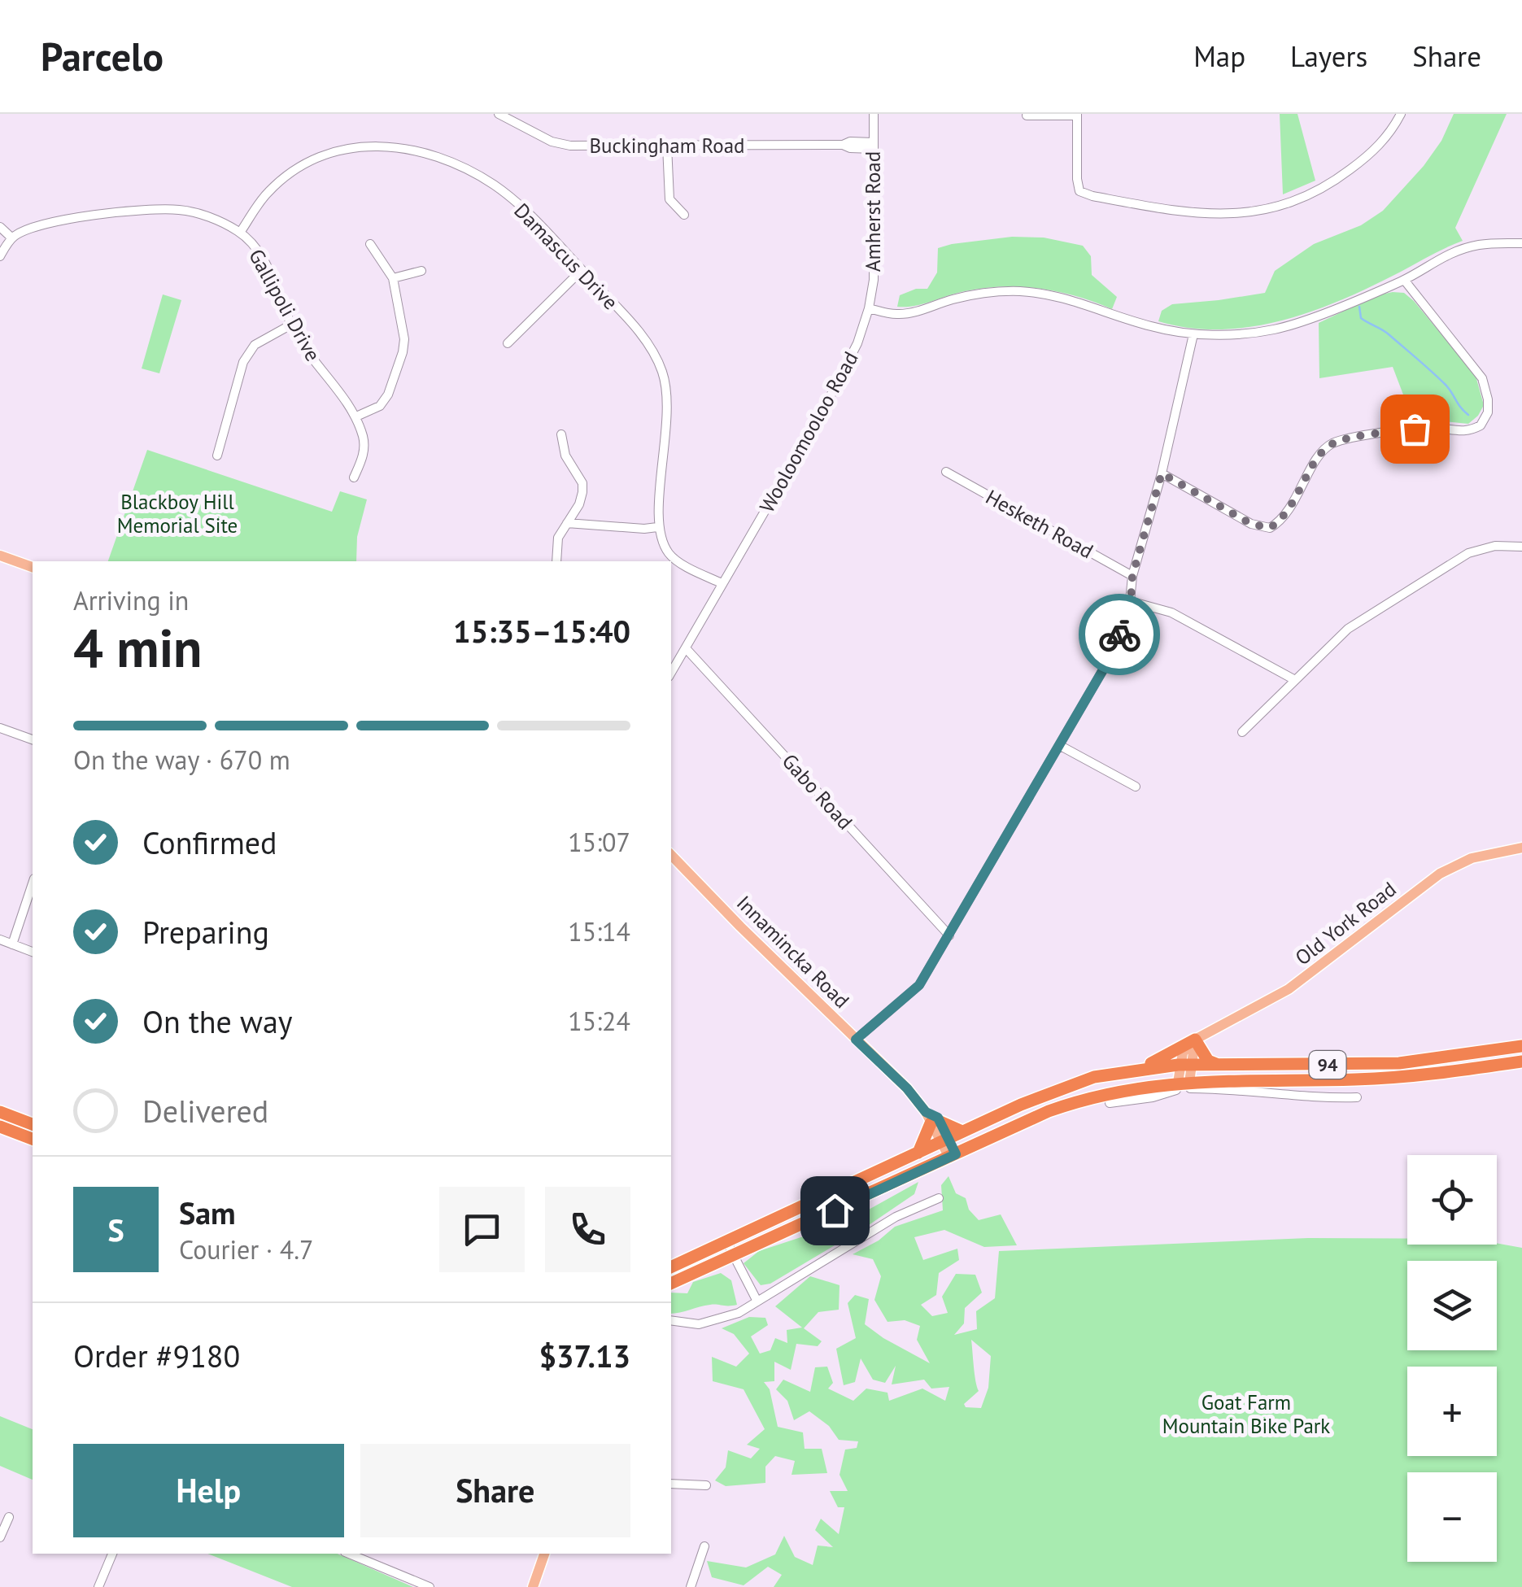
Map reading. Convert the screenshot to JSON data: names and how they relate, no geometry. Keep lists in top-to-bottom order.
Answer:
{
  "streets": {
    "highway": ["94"],
    "main road": ["Old York Road", "Innamincka Road"],
    "street": [
      "Buckingham Road",
      "Amherst Road",
      "Damascus Drive",
      "Gallipoli Drive",
      "Wooloomooloo Road",
      "Hesketh Road",
      "Gabo Road"
    ]
  },
  "crossings": [
    ["Buckingham Road", "Amherst Road"],
    ["Amherst Road", "Wooloomooloo Road"],
    ["Damascus Drive", "Gallipoli Drive"],
    ["Wooloomooloo Road", "Gabo Road"],
    ["Innamincka Road", "94"]
  ],
  "parks": ["Blackboy Hill Memorial Site", "Goat Farm Mountain Bike Park"],
  "page": {
    "header": "Parcelo",
    "nav": ["Map", "Layers", "Share"],
    "heading": ["4 min", "Arriving in", "15:35–15:40"],
    "panel": [
      "Sam",
      "Courier · 4.7",
      "Order #9180",
      "$37.13"
    ],
    "bar": "On the way · 670 m",
    "list": [
      ["Confirmed", "15:07"],
      ["Preparing", "15:14"],
      ["On the way", "15:24"],
      "Delivered"
    ],
    "map_buttons": ["+", "−"],
    "round": "S",
    "buttons": ["Help", "Share"]
  }
}
